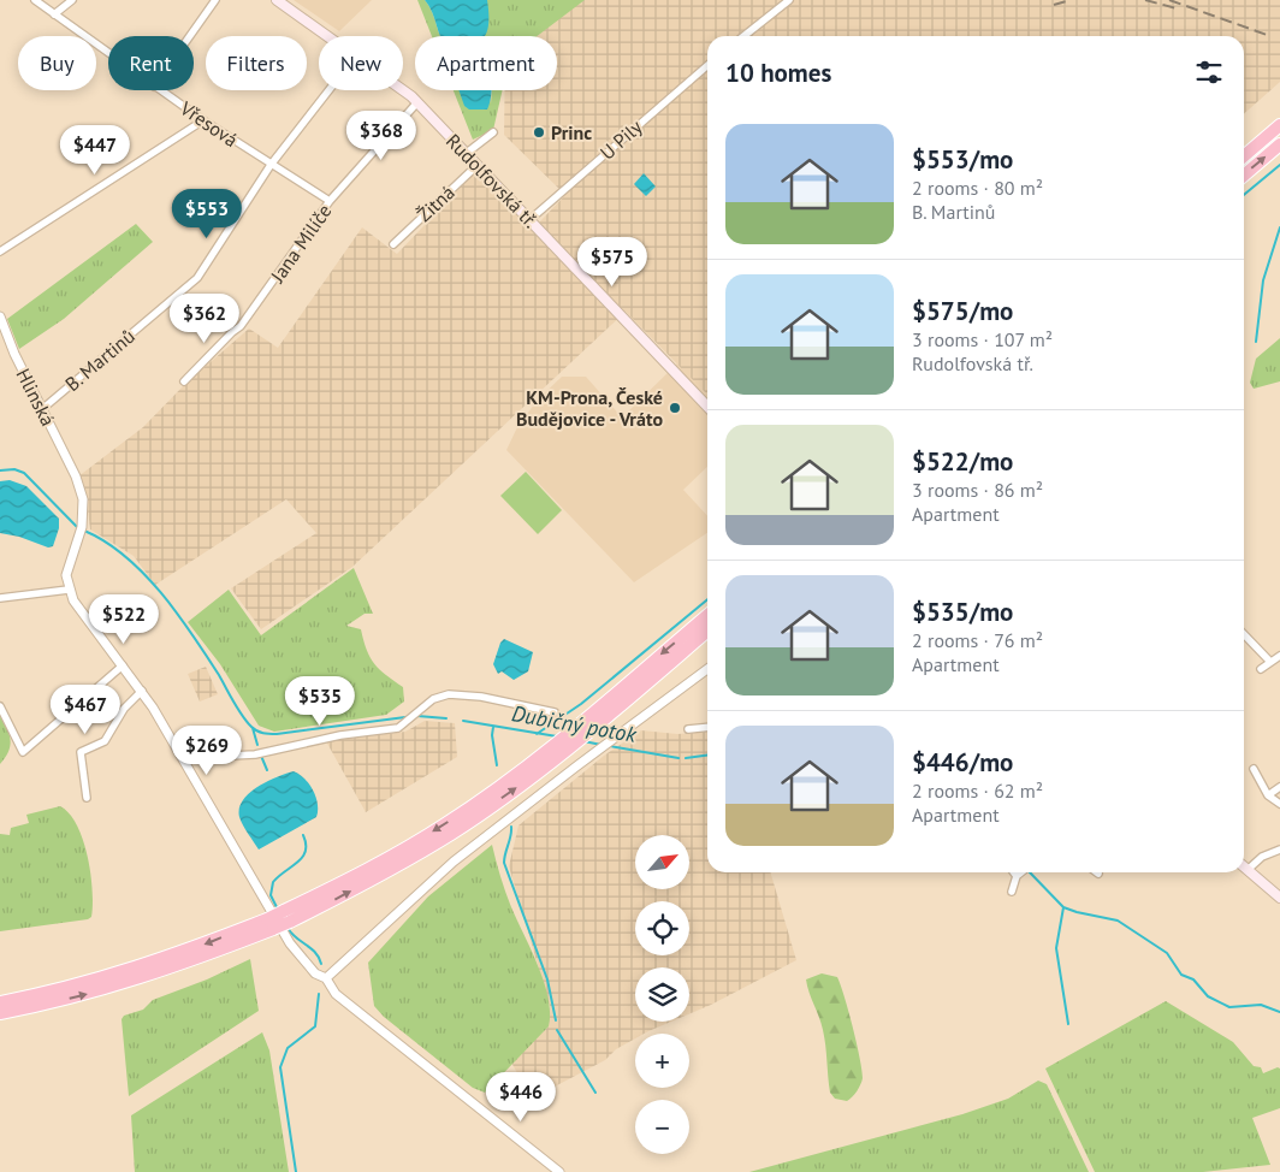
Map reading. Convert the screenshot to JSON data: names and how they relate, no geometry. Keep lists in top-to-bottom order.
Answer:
{
  "streets": {
    "main road": ["Rudolfovská tř."],
    "street": [
      "Vřesová",
      "U Pily",
      "Žitná",
      "Jana Milíče",
      "B. Martinů",
      "Hlinská"
    ]
  },
  "crossings": [
    ["Vřesová", "Jana Milíče"],
    ["Vřesová", "B. Martinů"],
    ["U Pily", "Rudolfovská tř."],
    ["Rudolfovská tř.", "Žitná"],
    ["Rudolfovská tř.", "Jana Milíče"],
    ["B. Martinů", "Hlinská"]
  ],
  "water": ["Dubičný potok"],
  "places": ["Princ", "KM-Prona, České Budějovice - Vráto"],
  "north": "top right",
  "page": {
    "chip": [
      "Buy",
      "Rent",
      "Filters",
      "New",
      "Apartment"
    ],
    "heading": "10 homes",
    "list": [
      {
        "name": "$553/mo",
        "note": "2 rooms · 80 m² · B. Martinů"
      },
      {
        "name": "$575/mo",
        "note": "3 rooms · 107 m² · Rudolfovská tř."
      },
      {
        "name": "$522/mo",
        "note": "3 rooms · 86 m² · Apartment"
      },
      {
        "name": "$535/mo",
        "note": "2 rooms · 76 m² · Apartment"
      },
      {
        "name": "$446/mo",
        "note": "2 rooms · 62 m² · Apartment"
      }
    ],
    "price": [
      "$368",
      "$447",
      "$553",
      "$575",
      "$362",
      "$522",
      "$535",
      "$467",
      "$269",
      "$446"
    ],
    "map_buttons": ["+", "−"]
  }
}
